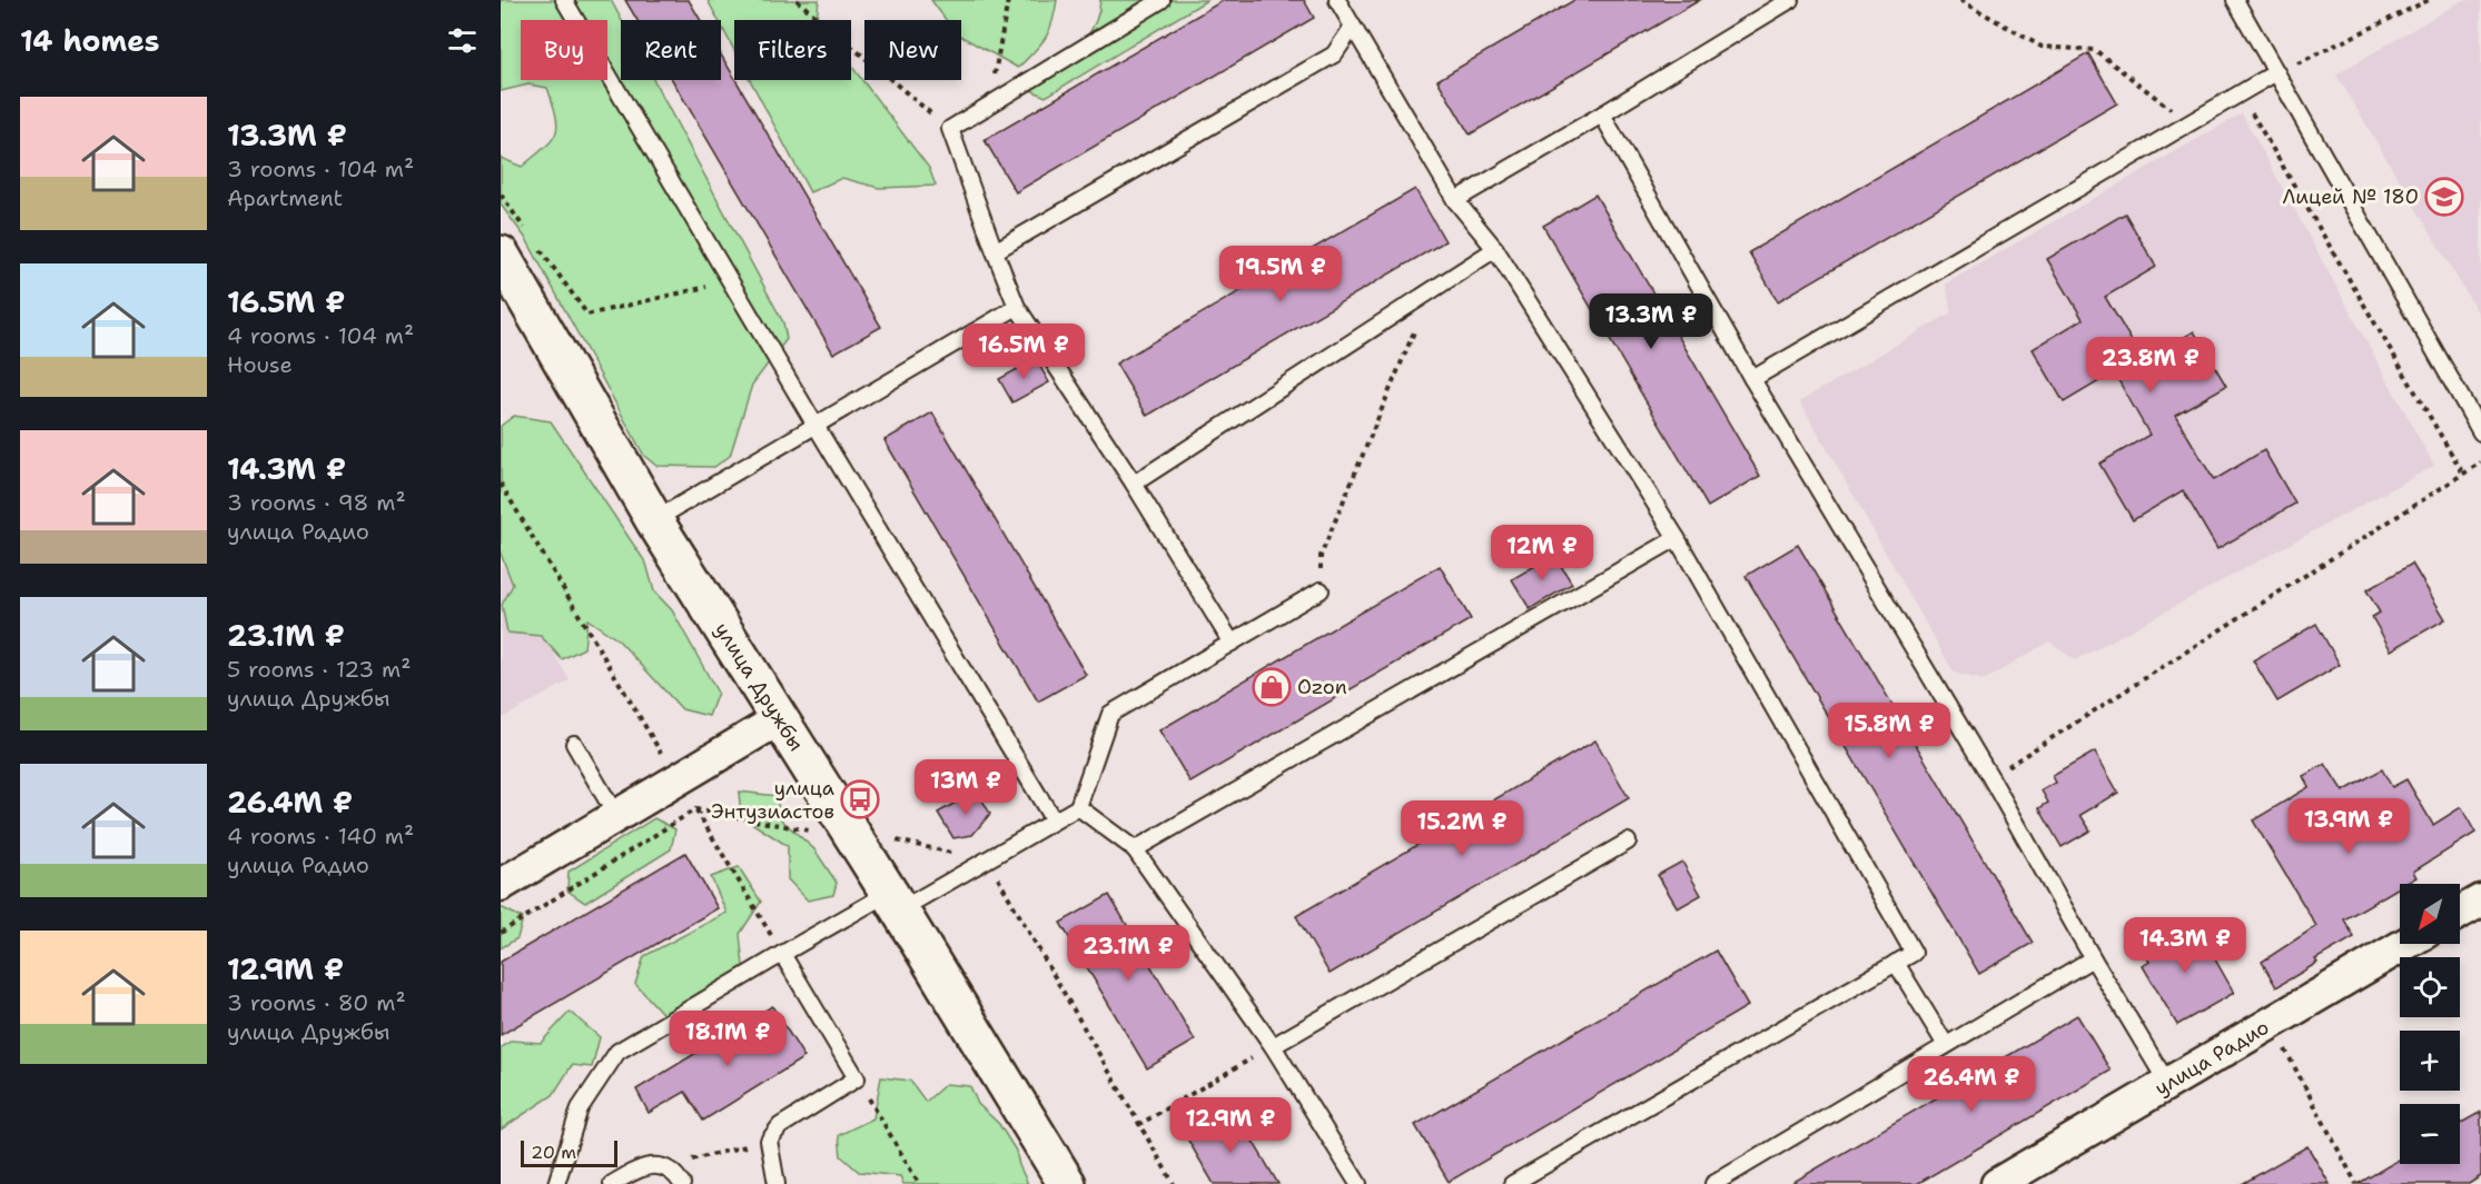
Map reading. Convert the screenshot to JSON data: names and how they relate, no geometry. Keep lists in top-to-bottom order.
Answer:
{
  "streets": {
    "street": ["улица Дружбы", "улица Радио"]
  },
  "places": {
    "school or university": ["Лицей № 180"],
    "shop": ["Ozon"],
    "bus stop": ["улица Энтузиастов"]
  },
  "scale_bar": "20 m",
  "north": "bottom left",
  "page": {
    "heading": "14 homes",
    "chip": [
      "Buy",
      "Rent",
      "Filters",
      "New"
    ],
    "list": [
      {
        "name": "13.3M ₽",
        "note": "3 rooms · 104 m² · Apartment"
      },
      {
        "name": "16.5M ₽",
        "note": "4 rooms · 104 m² · House"
      },
      {
        "name": "14.3M ₽",
        "note": "3 rooms · 98 m² · улица Радио"
      },
      {
        "name": "23.1M ₽",
        "note": "5 rooms · 123 m² · улица Дружбы"
      },
      {
        "name": "26.4M ₽",
        "note": "4 rooms · 140 m² · улица Радио"
      },
      {
        "name": "12.9M ₽",
        "note": "3 rooms · 80 m² · улица Дружбы"
      }
    ],
    "price": [
      "19.5M ₽",
      "13.3M ₽",
      "16.5M ₽",
      "23.8M ₽",
      "12M ₽",
      "15.8M ₽",
      "13M ₽",
      "13.9M ₽",
      "15.2M ₽",
      "14.3M ₽",
      "23.1M ₽",
      "18.1M ₽",
      "26.4M ₽",
      "12.9M ₽"
    ],
    "map_buttons": ["+", "−"],
    "scale": "20 m"
  }
}
